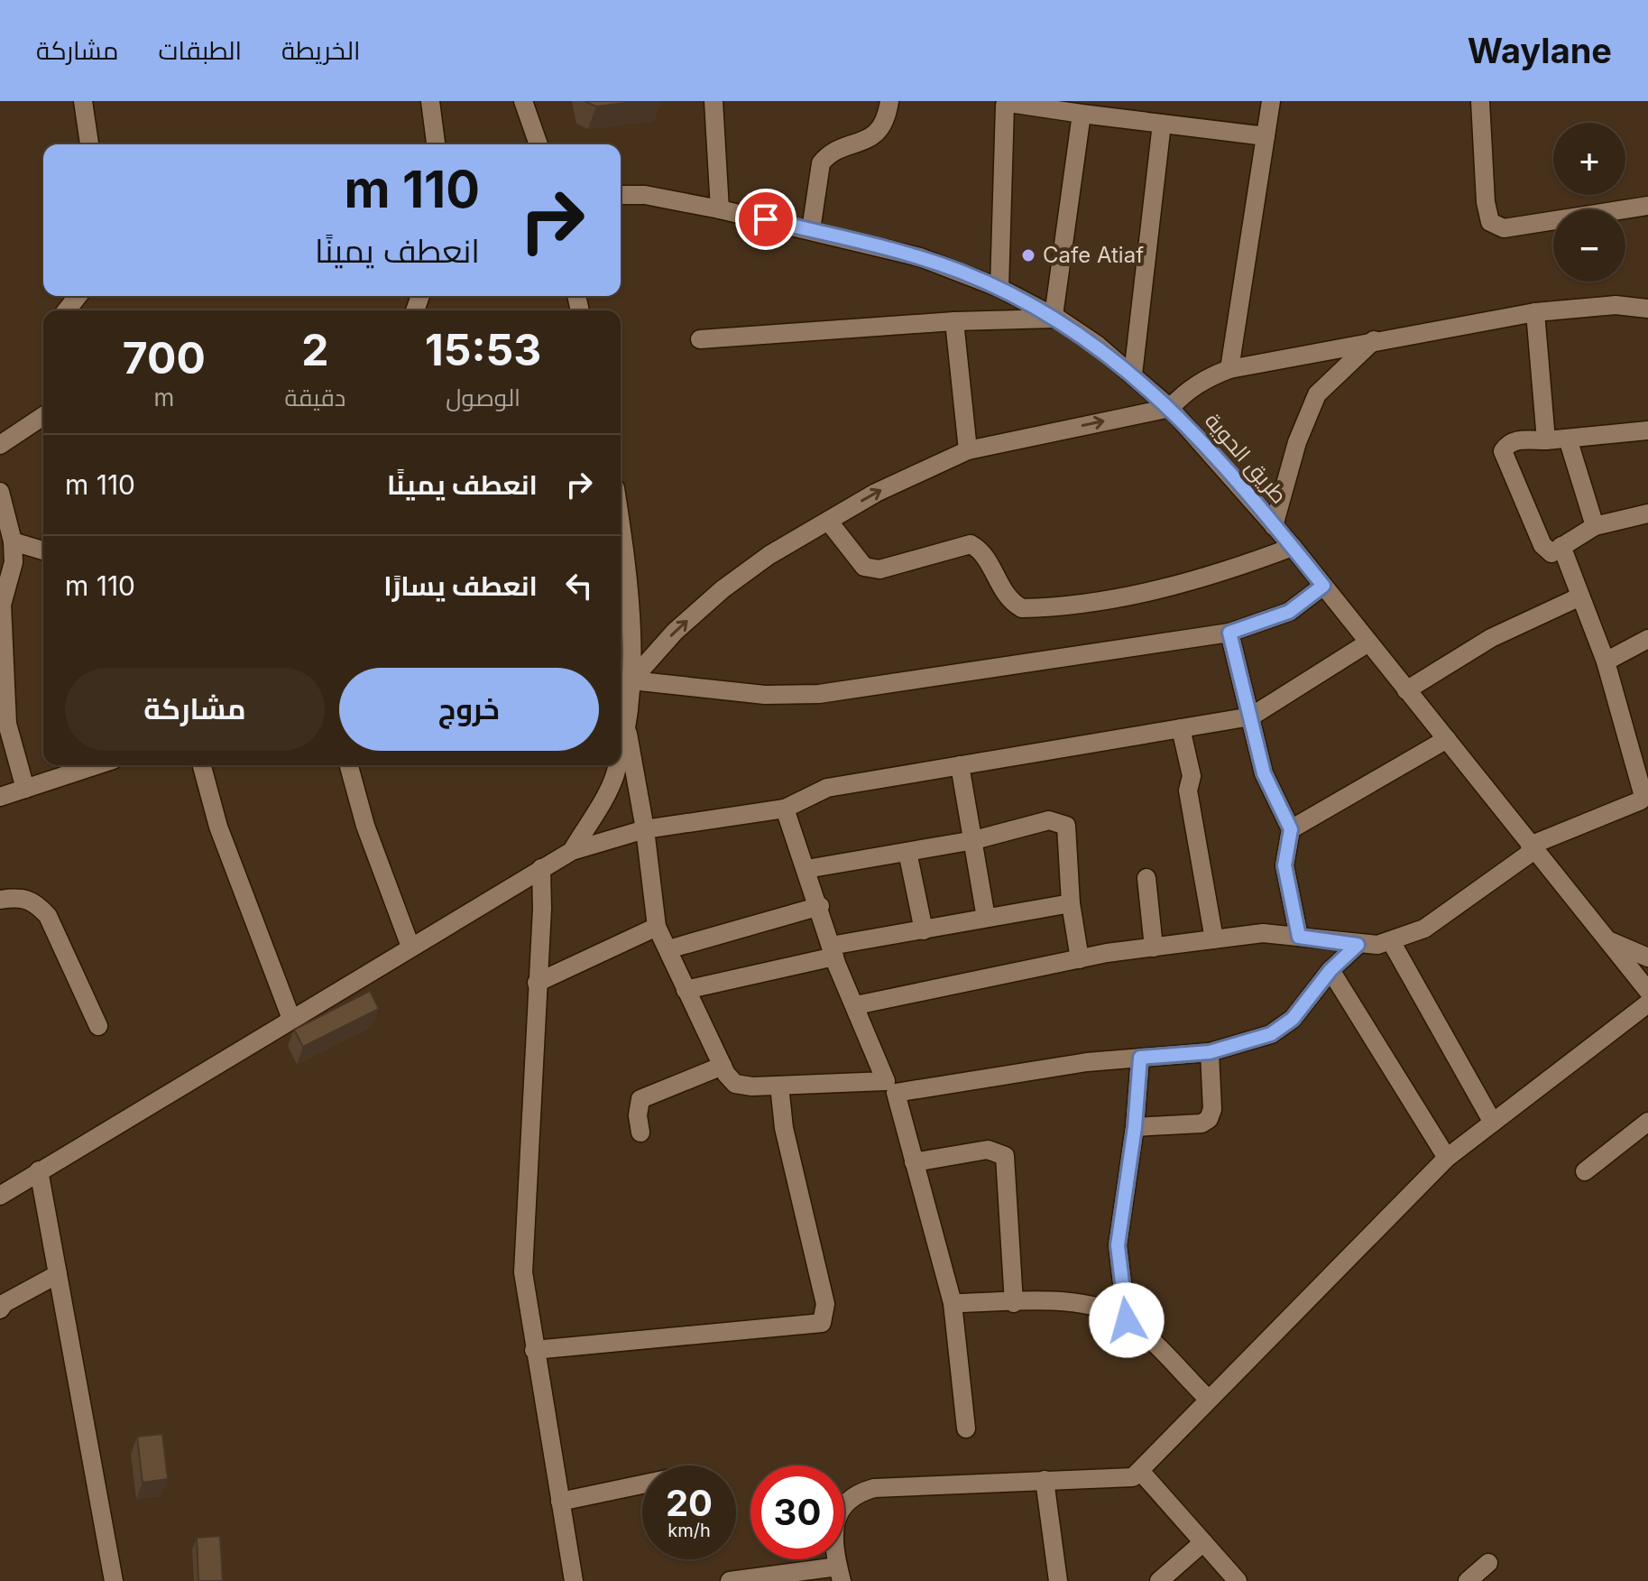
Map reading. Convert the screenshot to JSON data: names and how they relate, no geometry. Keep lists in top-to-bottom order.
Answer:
{
  "streets": {
    "street": ["طريق الحوية"]
  },
  "places": ["Cafe Atiaf"],
  "page": {
    "header": "Waylane",
    "nav": ["الخريطة", "الطبقات", "مشاركة"],
    "map_buttons": ["+", "−"],
    "turn": ["110 m", "انعطف يمينًا"],
    "eta": [
      "15:53",
      "الوصول",
      "2",
      "دقيقة",
      "700",
      "m"
    ],
    "list": [
      {
        "name": "انعطف يمينًا",
        "value": "110 m"
      },
      {
        "name": "انعطف يسارًا",
        "value": "110 m"
      }
    ],
    "buttons": ["خروج", "مشاركة"],
    "speed": "20 km/h",
    "limit": "30"
  }
}
